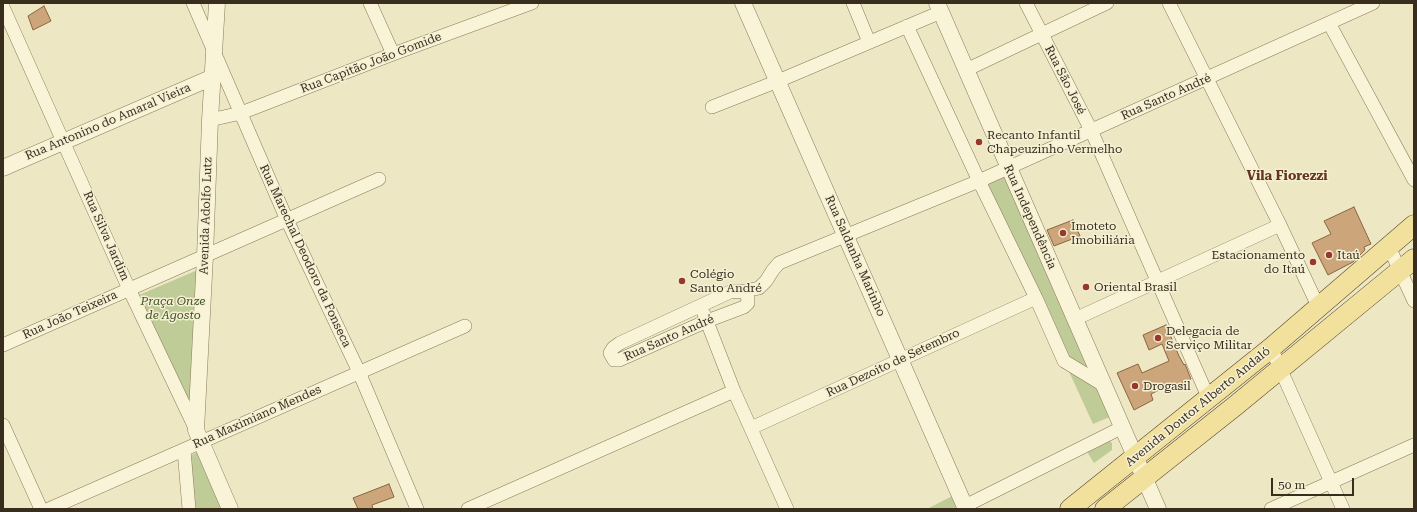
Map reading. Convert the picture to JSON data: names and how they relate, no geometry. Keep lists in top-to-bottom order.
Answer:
{
  "streets": {
    "main road": ["Avenida Doutor Alberto Andaló"],
    "street": [
      "Rua Capitão João Gomide",
      "Rua São José",
      "Rua Santo André",
      "Rua Antonino do Amaral Vieira",
      "Avenida Adolfo Lutz",
      "Rua Independência",
      "Rua Silva Jardim",
      "Rua Marechal Deodoro da Fonseca",
      "Rua Saldanha Marinho",
      "Rua João Teixeira",
      "Rua Dezoito de Setembro",
      "Rua Maximiano Mendes"
    ]
  },
  "crossings": [
    ["Rua Capitão João Gomide", "Avenida Adolfo Lutz"],
    ["Rua Capitão João Gomide", "Rua Marechal Deodoro da Fonseca"],
    ["Rua São José", "Rua Santo André"],
    ["Rua São José", "Avenida Doutor Alberto Andaló"],
    ["Rua Santo André", "Rua Independência"],
    ["Rua Santo André", "Rua Saldanha Marinho"],
    ["Rua Antonino do Amaral Vieira", "Avenida Adolfo Lutz"],
    ["Rua Antonino do Amaral Vieira", "Rua Silva Jardim"],
    ["Avenida Adolfo Lutz", "Rua Silva Jardim"],
    ["Avenida Adolfo Lutz", "Rua Marechal Deodoro da Fonseca"],
    ["Avenida Adolfo Lutz", "Rua João Teixeira"],
    ["Avenida Adolfo Lutz", "Rua Maximiano Mendes"],
    ["Rua Independência", "Avenida Doutor Alberto Andaló"],
    ["Rua Silva Jardim", "Rua João Teixeira"],
    ["Rua Silva Jardim", "Rua Maximiano Mendes"],
    ["Rua Marechal Deodoro da Fonseca", "Rua João Teixeira"],
    ["Rua Marechal Deodoro da Fonseca", "Rua Maximiano Mendes"],
    ["Rua Saldanha Marinho", "Rua Dezoito de Setembro"]
  ],
  "districts": ["Vila Fiorezzi"],
  "parks": ["Praça Onze de Agosto"],
  "places": [
    "Recanto Infantil Chapeuzinho Vermelho",
    "Imoteto Imobiliária",
    "Itaú",
    "Estacionamento do Itaú",
    "Colégio Santo André",
    "Oriental Brasil",
    "Delegacia de Serviço Militar",
    "Drogasil"
  ],
  "scale_bar": "50 m"
}
